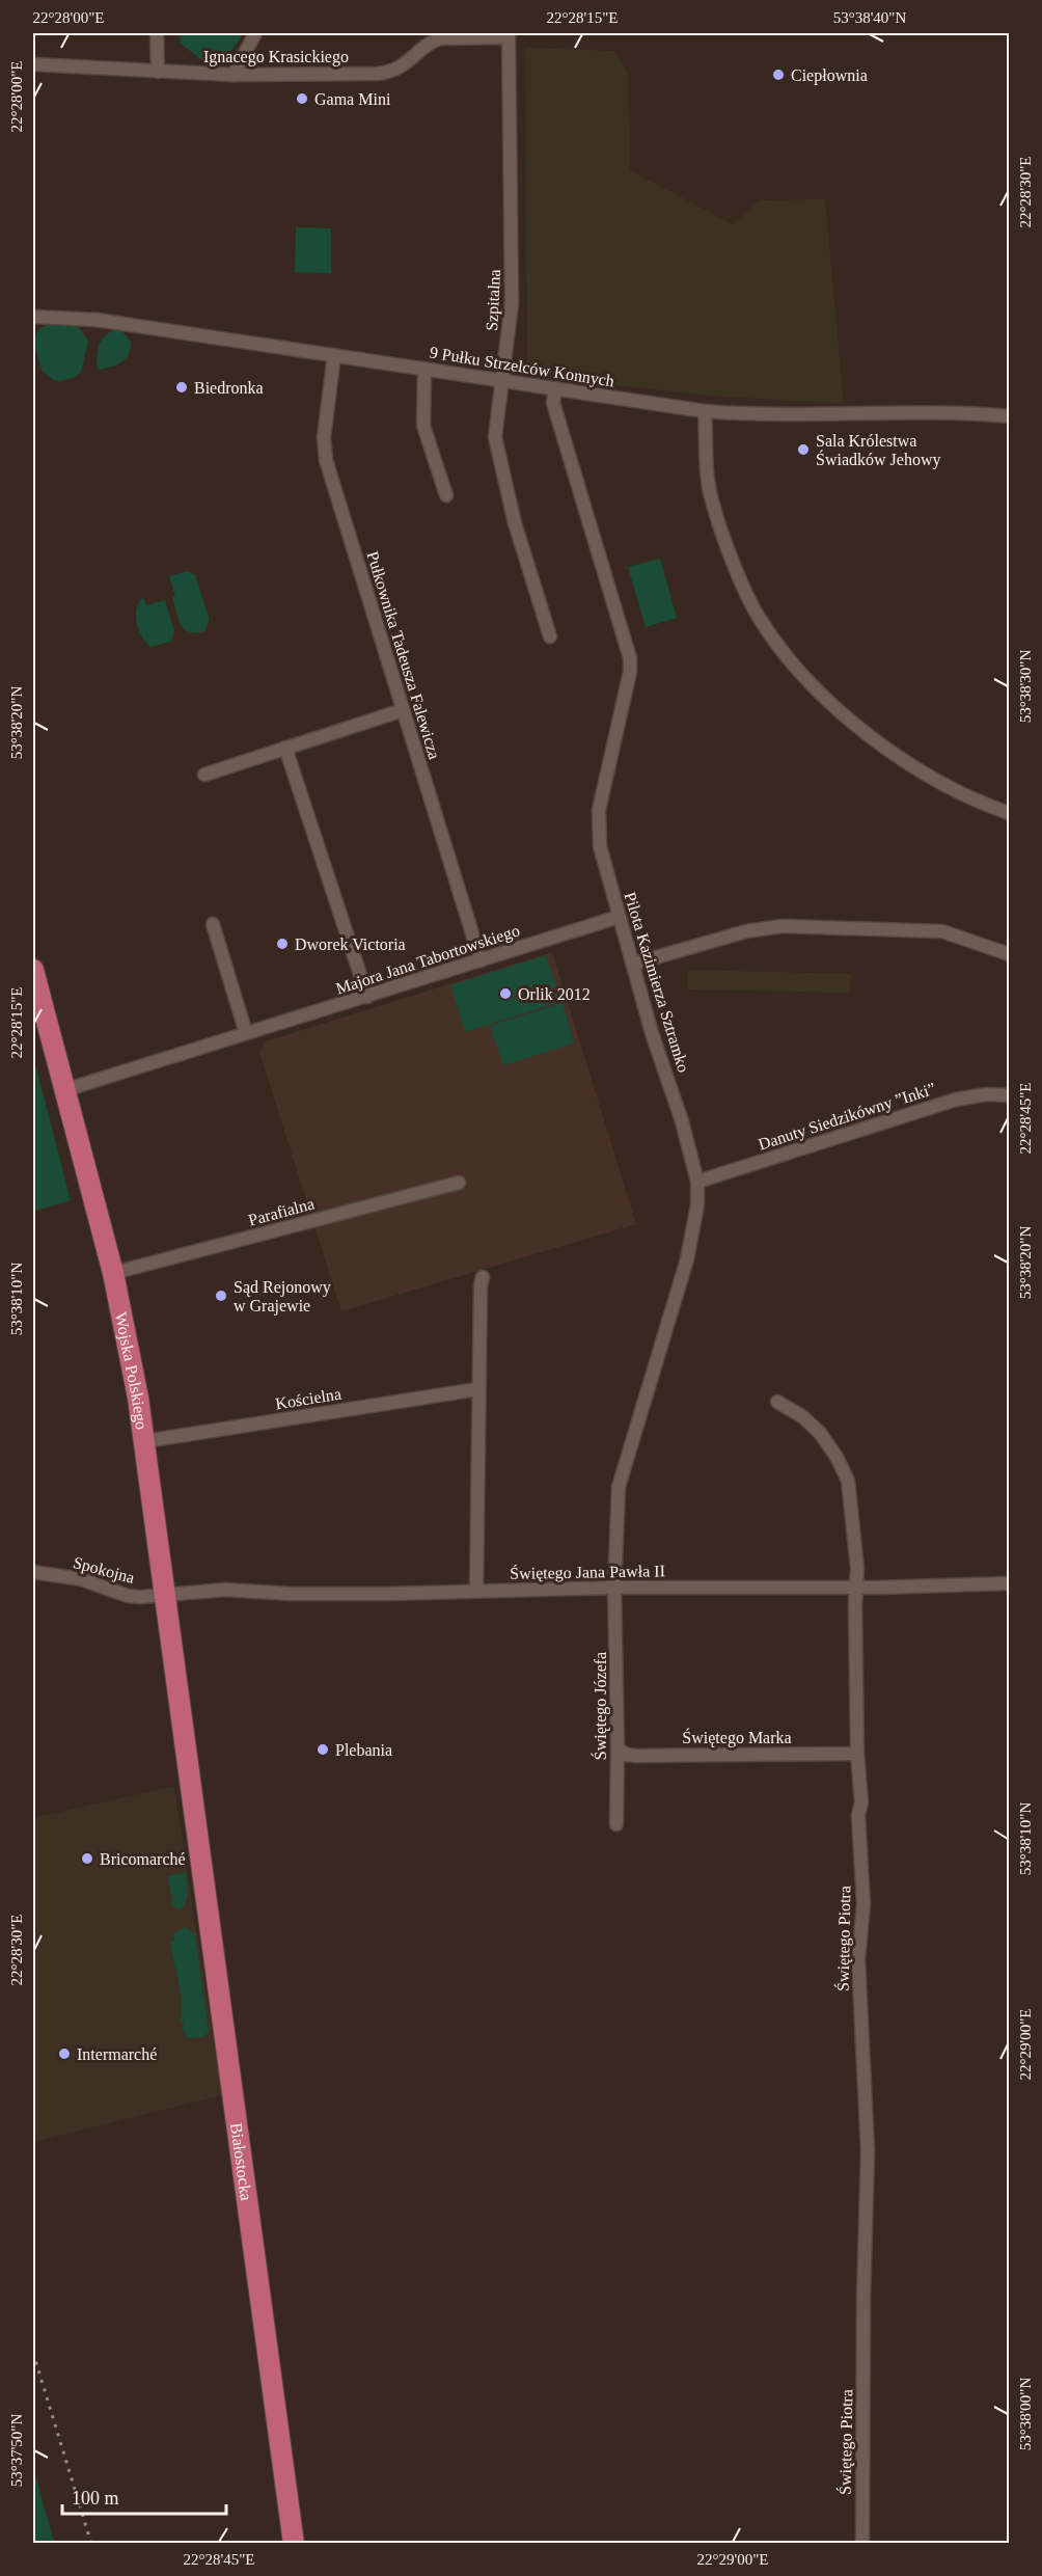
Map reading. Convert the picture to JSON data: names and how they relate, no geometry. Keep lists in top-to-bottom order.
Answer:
{
  "streets": {
    "main road": ["Wojska Polskiego", "Białostocka"],
    "street": [
      "Ignacego Krasickiego",
      "Szpitalna",
      "9 Pułku Strzelców Konnych",
      "Pułkownika Tadeusza Falewicza",
      "Majora Jana Tabortowskiego",
      "Pilota Kazimierza Sztramko",
      "Danuty Siedzikówny ”Inki”",
      "Parafialna",
      "Kościelna",
      "Spokojna",
      "Świętego Jana Pawła II",
      "Świętego Józefa",
      "Świętego Marka",
      "Świętego Piotra"
    ]
  },
  "crossings": [
    ["Ignacego Krasickiego", "Szpitalna"],
    ["Szpitalna", "9 Pułku Strzelców Konnych"],
    ["9 Pułku Strzelców Konnych", "Pułkownika Tadeusza Falewicza"],
    ["9 Pułku Strzelców Konnych", "Pilota Kazimierza Sztramko"],
    ["Pułkownika Tadeusza Falewicza", "Majora Jana Tabortowskiego"],
    ["Majora Jana Tabortowskiego", "Pilota Kazimierza Sztramko"],
    ["Majora Jana Tabortowskiego", "Wojska Polskiego"],
    ["Pilota Kazimierza Sztramko", "Danuty Siedzikówny ”Inki”"],
    ["Pilota Kazimierza Sztramko", "Świętego Jana Pawła II"],
    ["Pilota Kazimierza Sztramko", "Świętego Józefa"],
    ["Parafialna", "Wojska Polskiego"],
    ["Wojska Polskiego", "Kościelna"],
    ["Wojska Polskiego", "Spokojna"],
    ["Wojska Polskiego", "Świętego Jana Pawła II"],
    ["Wojska Polskiego", "Białostocka"],
    ["Spokojna", "Świętego Jana Pawła II"],
    ["Świętego Jana Pawła II", "Świętego Józefa"],
    ["Świętego Jana Pawła II", "Świętego Piotra"],
    ["Świętego Józefa", "Świętego Marka"],
    ["Świętego Marka", "Świętego Piotra"]
  ],
  "places": [
    "Ciepłownia",
    "Gama Mini",
    "Biedronka",
    "Sala Królestwa Świadków Jehowy",
    "Dworek Victoria",
    "Orlik 2012",
    "Sąd Rejonowy w Grajewie",
    "Plebania",
    "Bricomarché",
    "Intermarché"
  ],
  "scale_bar": "100 m",
  "coordinates": [
    "22°28'00\"E",
    "22°28'15\"E",
    "53°38'40\"N",
    "22°28'30\"E",
    "53°38'30\"N",
    "53°38'20\"N",
    "22°28'45\"E",
    "53°38'10\"N",
    "22°29'00\"E",
    "53°38'00\"N",
    "53°37'50\"N"
  ]
}
